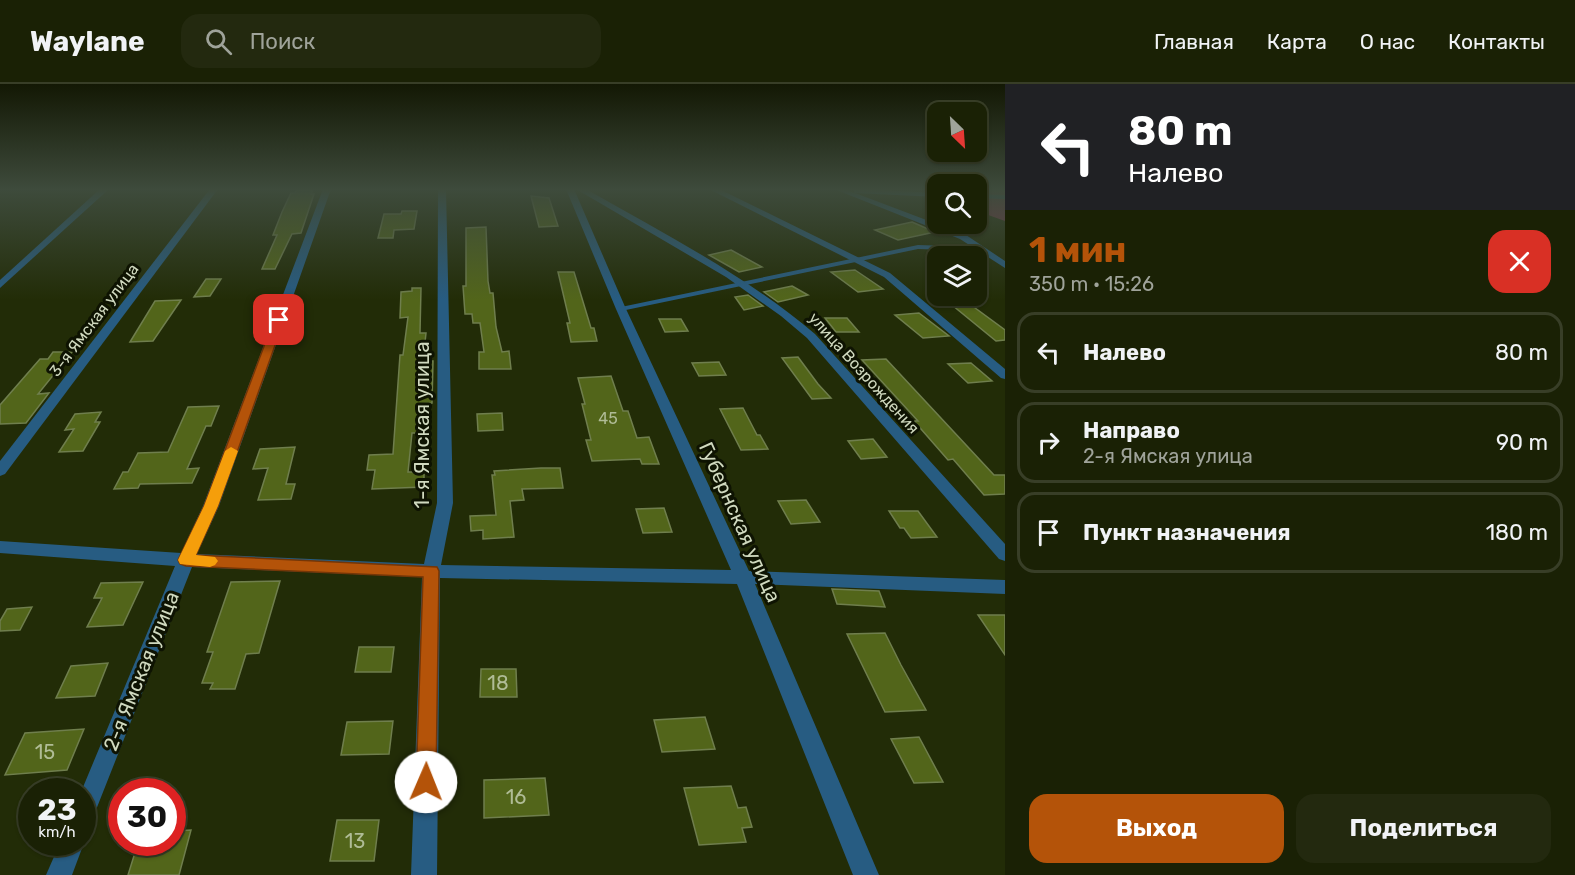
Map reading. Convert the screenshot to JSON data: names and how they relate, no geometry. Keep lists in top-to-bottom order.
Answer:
{
  "streets": {
    "street": [
      "3-я Ямская улица",
      "улица Возрождения",
      "1-я Ямская улица",
      "Губернская улица",
      "2-я Ямская улица"
    ]
  },
  "house_numbers": [
    "45",
    "18",
    "15",
    "16",
    "13"
  ],
  "north": "bottom right",
  "page": {
    "header": "Waylane",
    "search": "Поиск",
    "nav": [
      "Главная",
      "Карта",
      "О нас",
      "Контакты"
    ],
    "turn": ["80 m", "Налево"],
    "heading": ["1 мин", "350 m · 15:26"],
    "list": [
      {
        "name": "Налево",
        "value": "80 m"
      },
      {
        "name": "Направо",
        "note": "2-я Ямская улица",
        "value": "90 m"
      },
      {
        "name": "Пункт назначения",
        "value": "180 m"
      }
    ],
    "speed": "23 km/h",
    "limit": "30",
    "buttons": ["Выход", "Поделиться"]
  }
}
